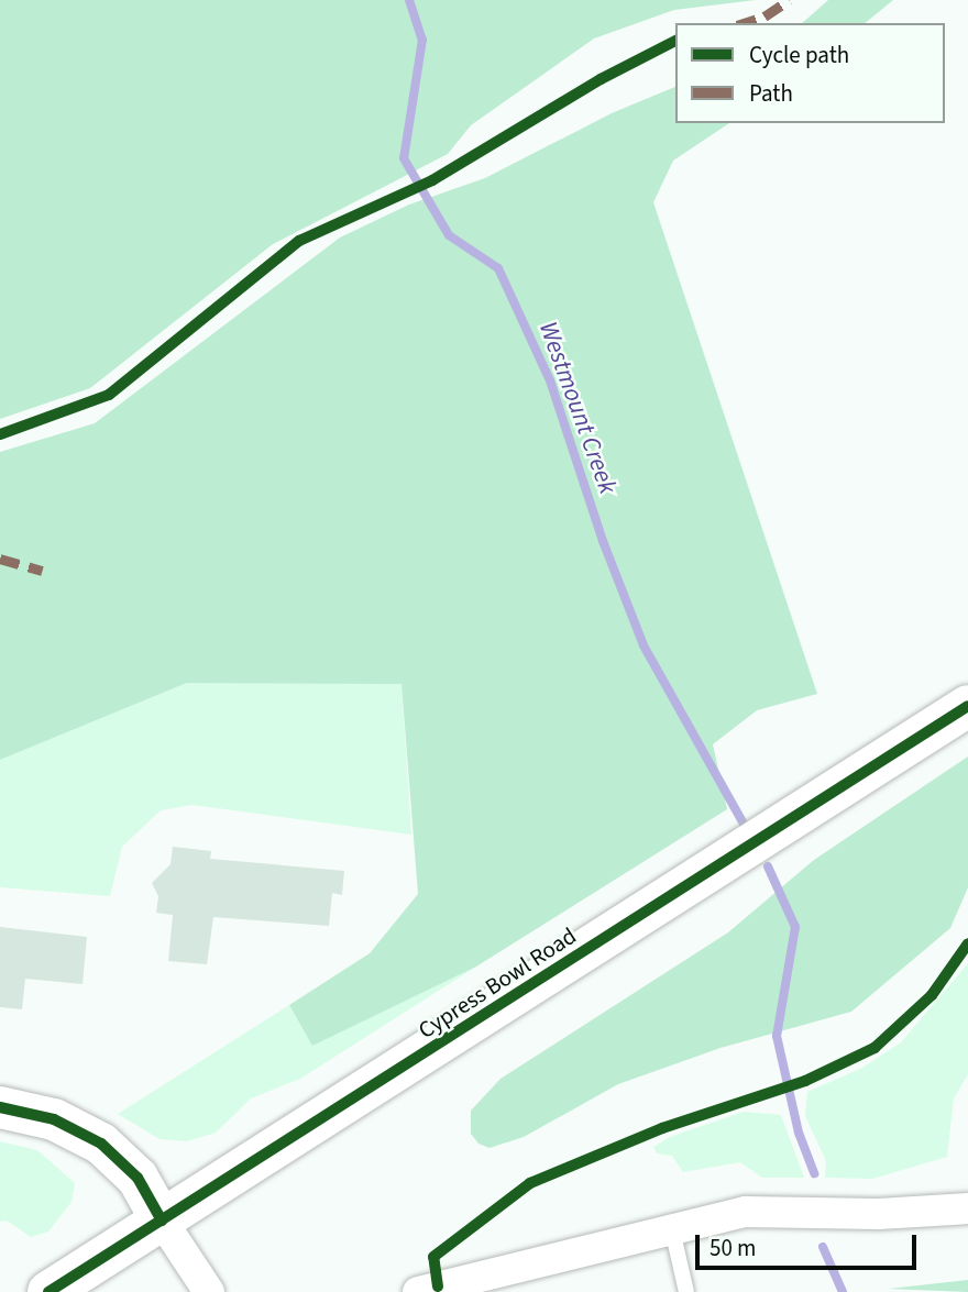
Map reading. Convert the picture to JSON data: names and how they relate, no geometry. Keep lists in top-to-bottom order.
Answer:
{
  "streets": {
    "street": ["Cypress Bowl Road"]
  },
  "water": ["Westmount Creek"],
  "legend": ["Cycle path", "Path"],
  "scale_bar": "50 m"
}
